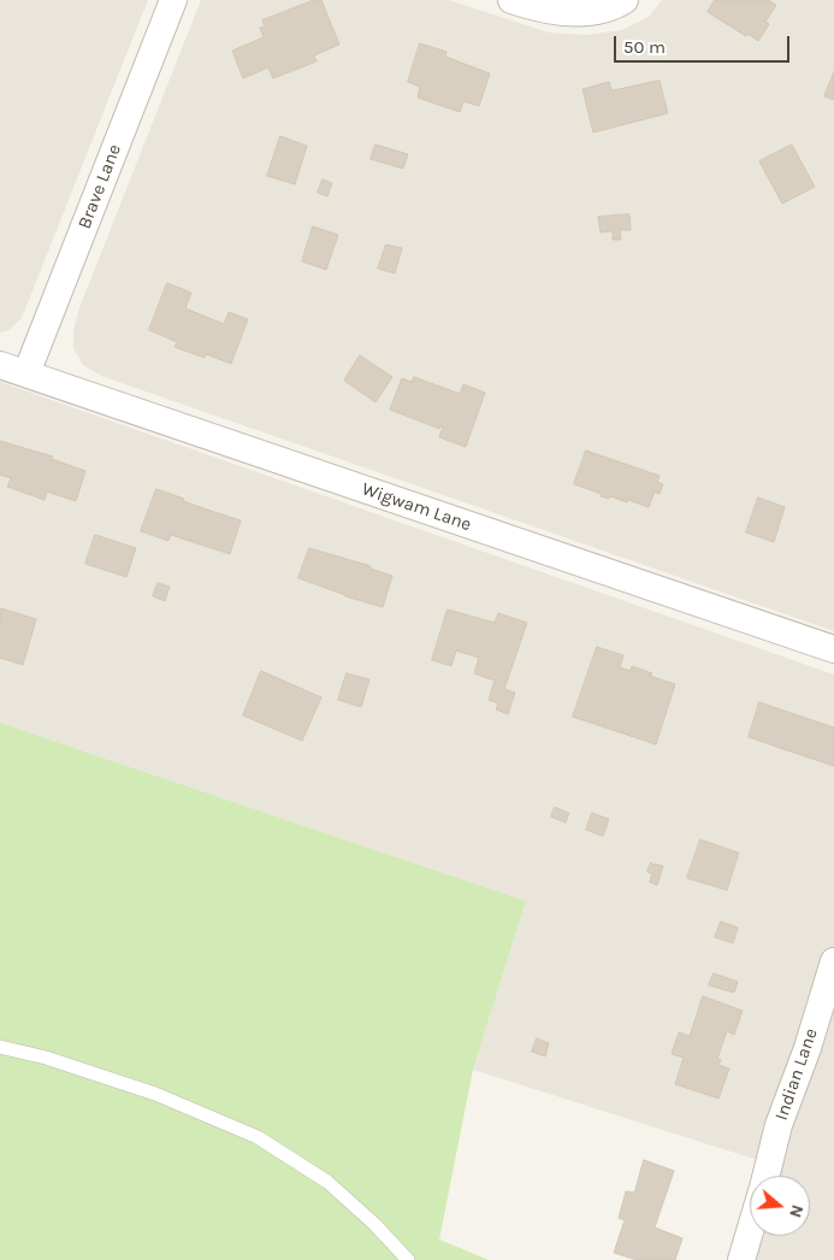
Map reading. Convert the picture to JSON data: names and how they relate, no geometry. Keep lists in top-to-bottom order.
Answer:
{
  "streets": {
    "street": ["Brave Lane", "Wigwam Lane", "Indian Lane"]
  },
  "crossings": [
    ["Brave Lane", "Wigwam Lane"]
  ],
  "scale_bar": "50 m",
  "north": "right"
}
